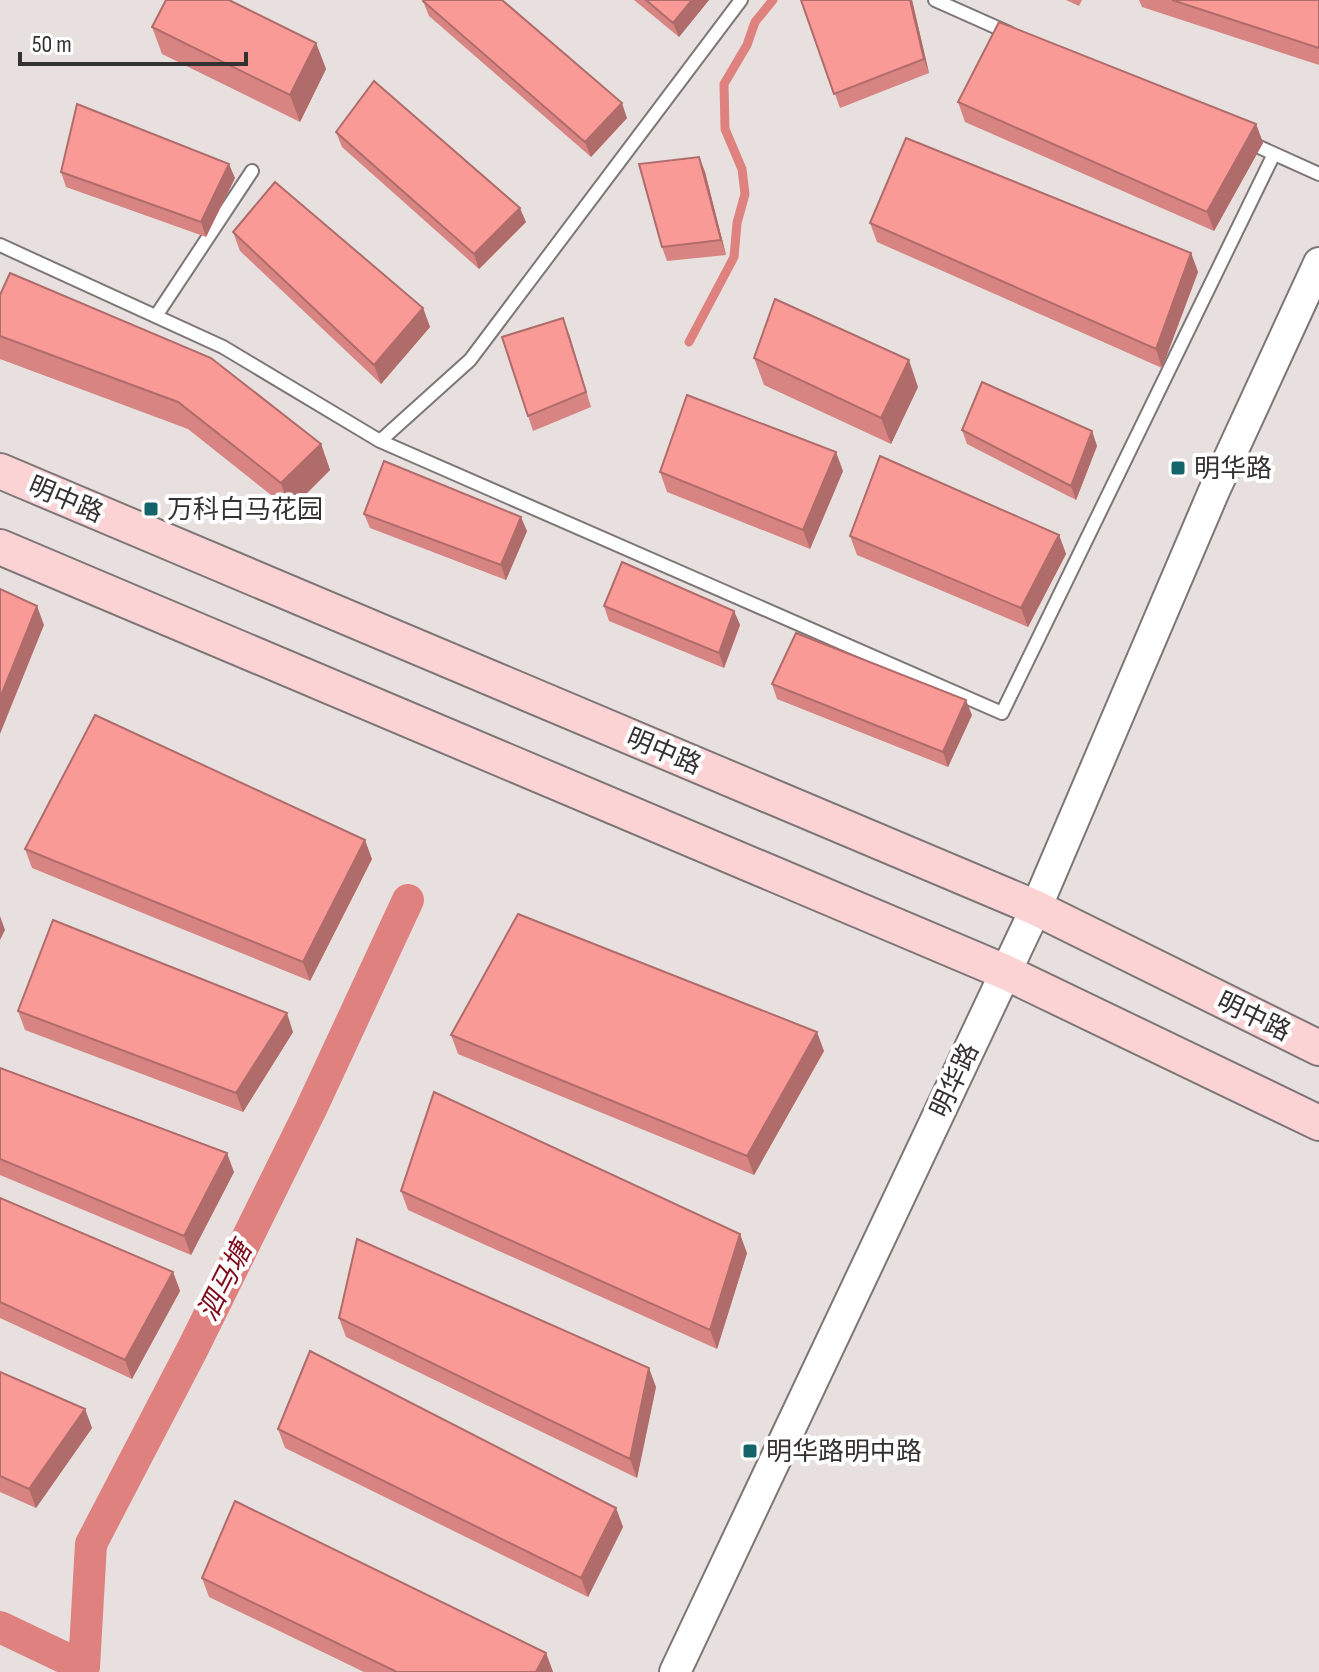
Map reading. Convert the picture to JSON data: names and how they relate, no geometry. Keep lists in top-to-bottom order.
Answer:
{
  "streets": {
    "main road": ["明中路"],
    "street": ["明华路"]
  },
  "crossings": [
    ["明中路", "明华路"]
  ],
  "water": ["泗马塘"],
  "places": {
    "transit": ["明华路", "万科白马花园", "明华路明中路"]
  },
  "scale_bar": "50 m"
}
